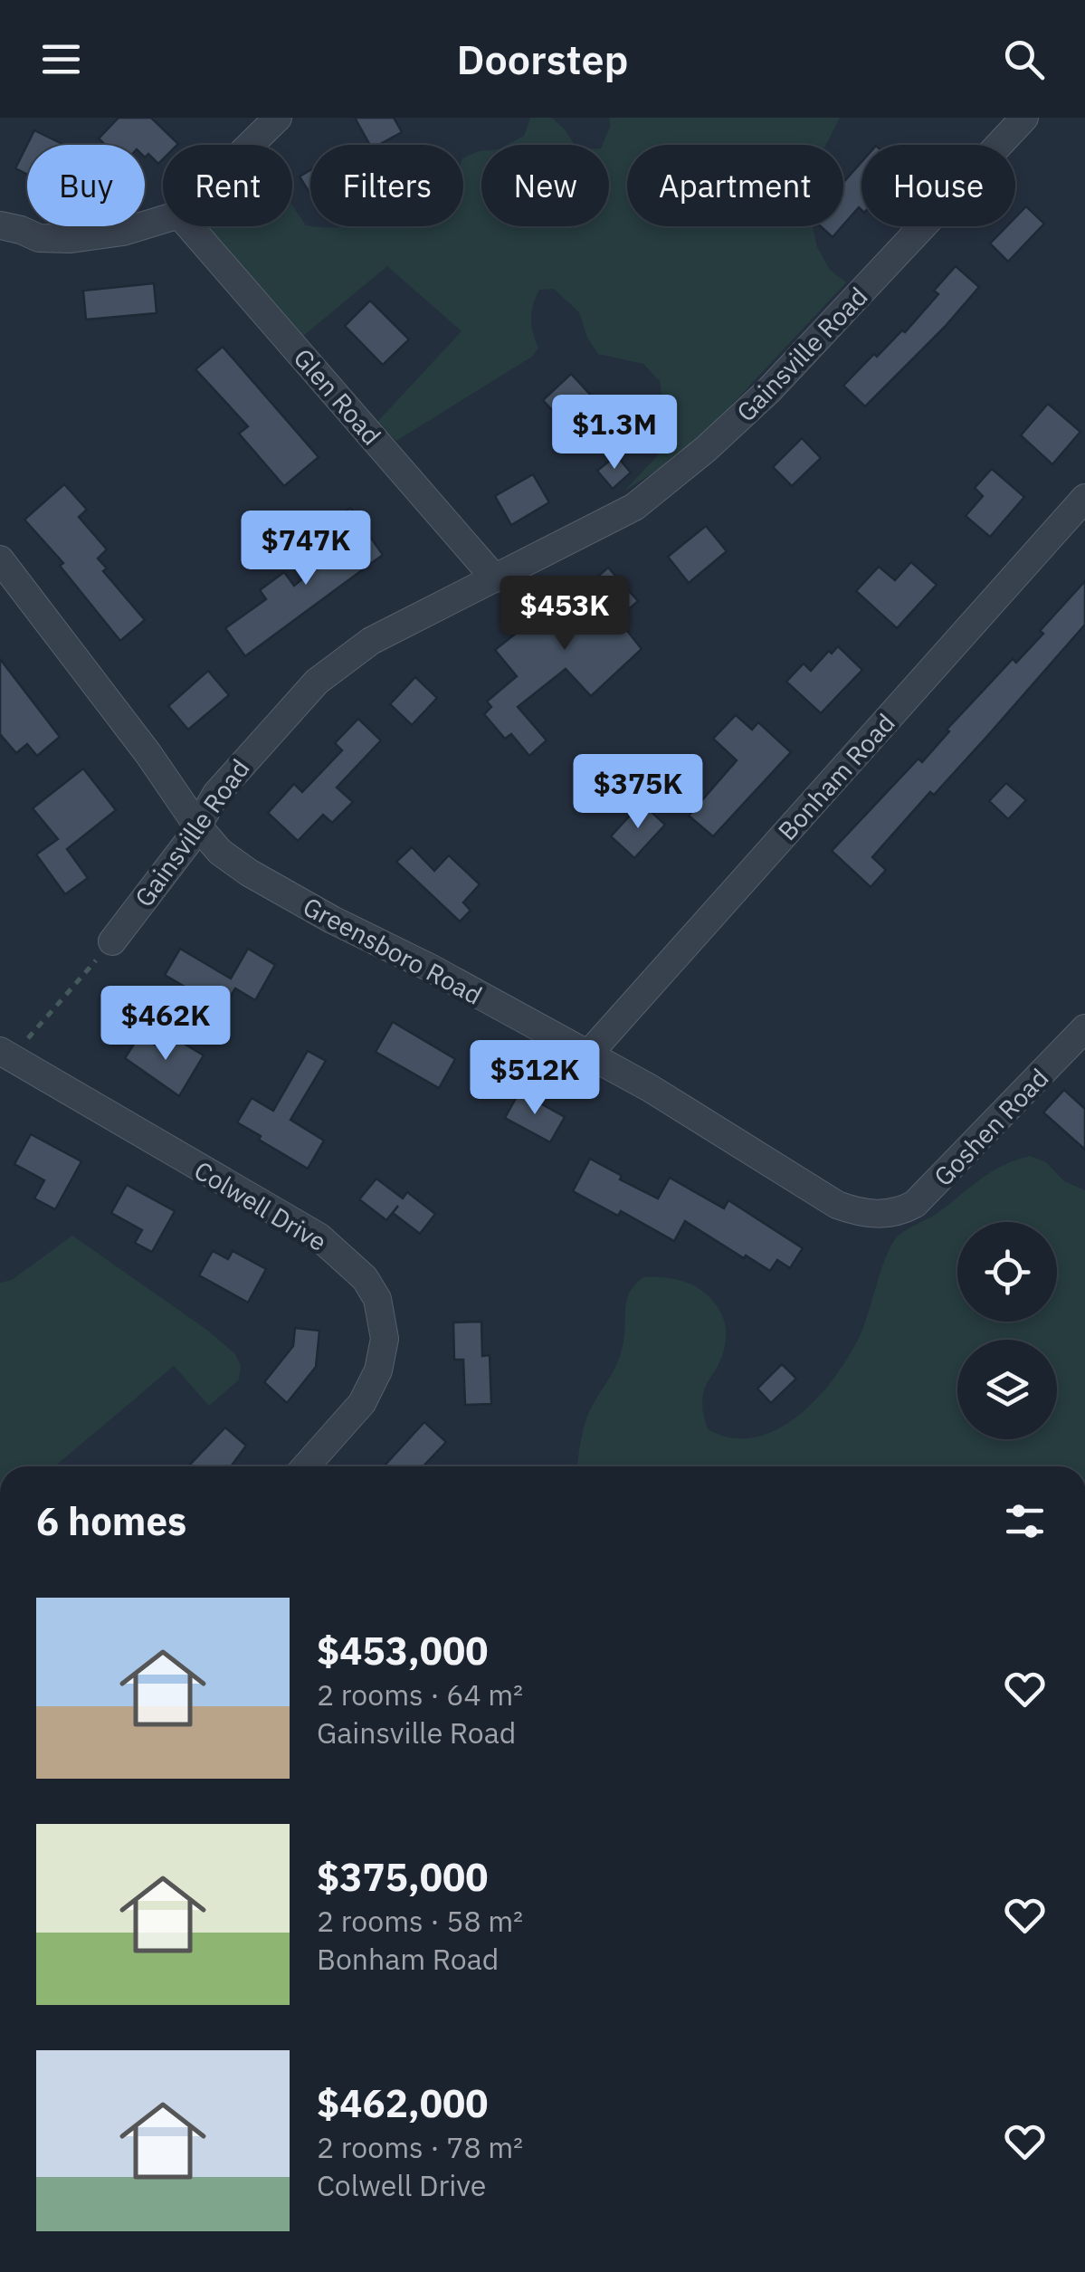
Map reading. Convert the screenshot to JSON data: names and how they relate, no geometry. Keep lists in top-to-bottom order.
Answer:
{
  "streets": {
    "street": [
      "Gainsville Road",
      "Glen Road",
      "Bonham Road",
      "Greensboro Road",
      "Goshen Road",
      "Colwell Drive"
    ]
  },
  "crossings": [
    ["Gainsville Road", "Glen Road"],
    ["Gainsville Road", "Greensboro Road"],
    ["Bonham Road", "Greensboro Road"],
    ["Greensboro Road", "Goshen Road"]
  ],
  "page": {
    "header": "Doorstep",
    "chip": [
      "Buy",
      "Rent",
      "Filters",
      "New",
      "Apartment",
      "House"
    ],
    "price": [
      "$1.3M",
      "$747K",
      "$453K",
      "$375K",
      "$462K",
      "$512K"
    ],
    "heading": "6 homes",
    "list": [
      {
        "name": "$453,000",
        "note": "2 rooms · 64 m² · Gainsville Road"
      },
      {
        "name": "$375,000",
        "note": "2 rooms · 58 m² · Bonham Road"
      },
      {
        "name": "$462,000",
        "note": "2 rooms · 78 m² · Colwell Drive"
      }
    ]
  }
}
